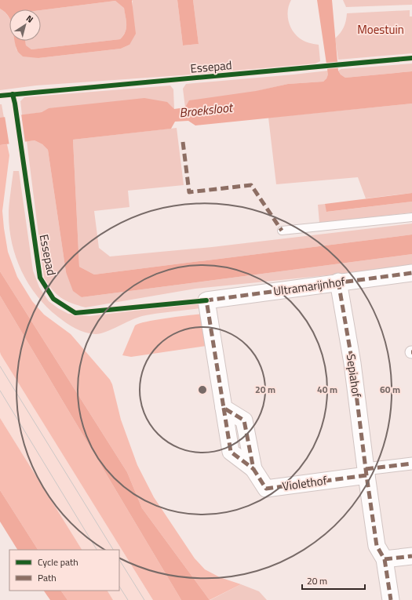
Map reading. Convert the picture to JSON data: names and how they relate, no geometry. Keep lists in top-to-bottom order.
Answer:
{
  "streets": {
    "street": ["Ultramarijnhof", "Sepiahof", "Violethof"],
    "cycle path": ["Essepad"]
  },
  "crossings": [
    ["Ultramarijnhof", "Sepiahof"],
    ["Ultramarijnhof", "Violethof"],
    ["Sepiahof", "Violethof"]
  ],
  "water": ["Broeksloot"],
  "parks": ["Moestuin"],
  "legend": ["Cycle path", "Path"],
  "scale_bar": "20 m",
  "north": "top right",
  "rings": ["20 m", "40 m", "60 m"]
}
